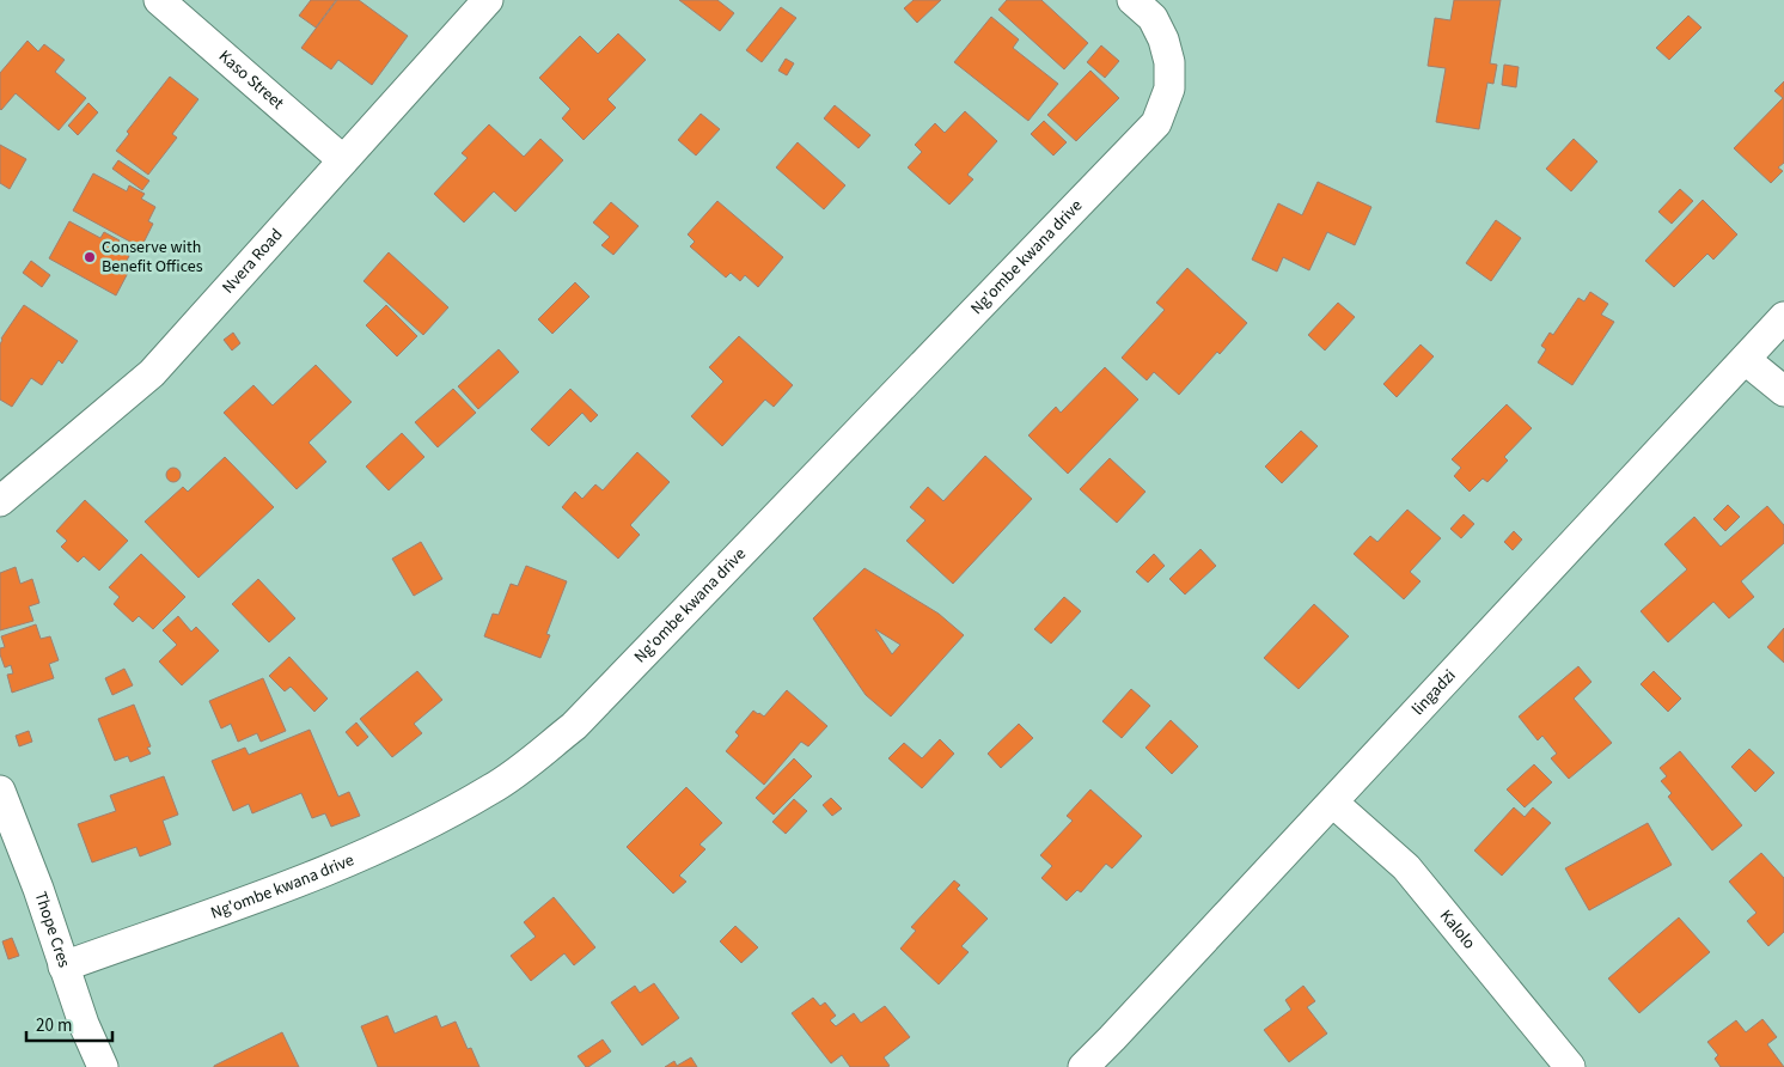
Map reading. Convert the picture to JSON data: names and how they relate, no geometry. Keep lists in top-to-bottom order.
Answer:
{
  "streets": {
    "street": [
      "Kaso Street",
      "Ng'ombe kwana drive",
      "Nvera Road",
      "lingadzi",
      "Thope Cres",
      "Kalolo"
    ]
  },
  "crossings": [
    ["Kaso Street", "Nvera Road"],
    ["Ng'ombe kwana drive", "Thope Cres"],
    ["lingadzi", "Kalolo"]
  ],
  "places": ["Conserve with Benefit Offices"],
  "scale_bar": "20 m"
}
